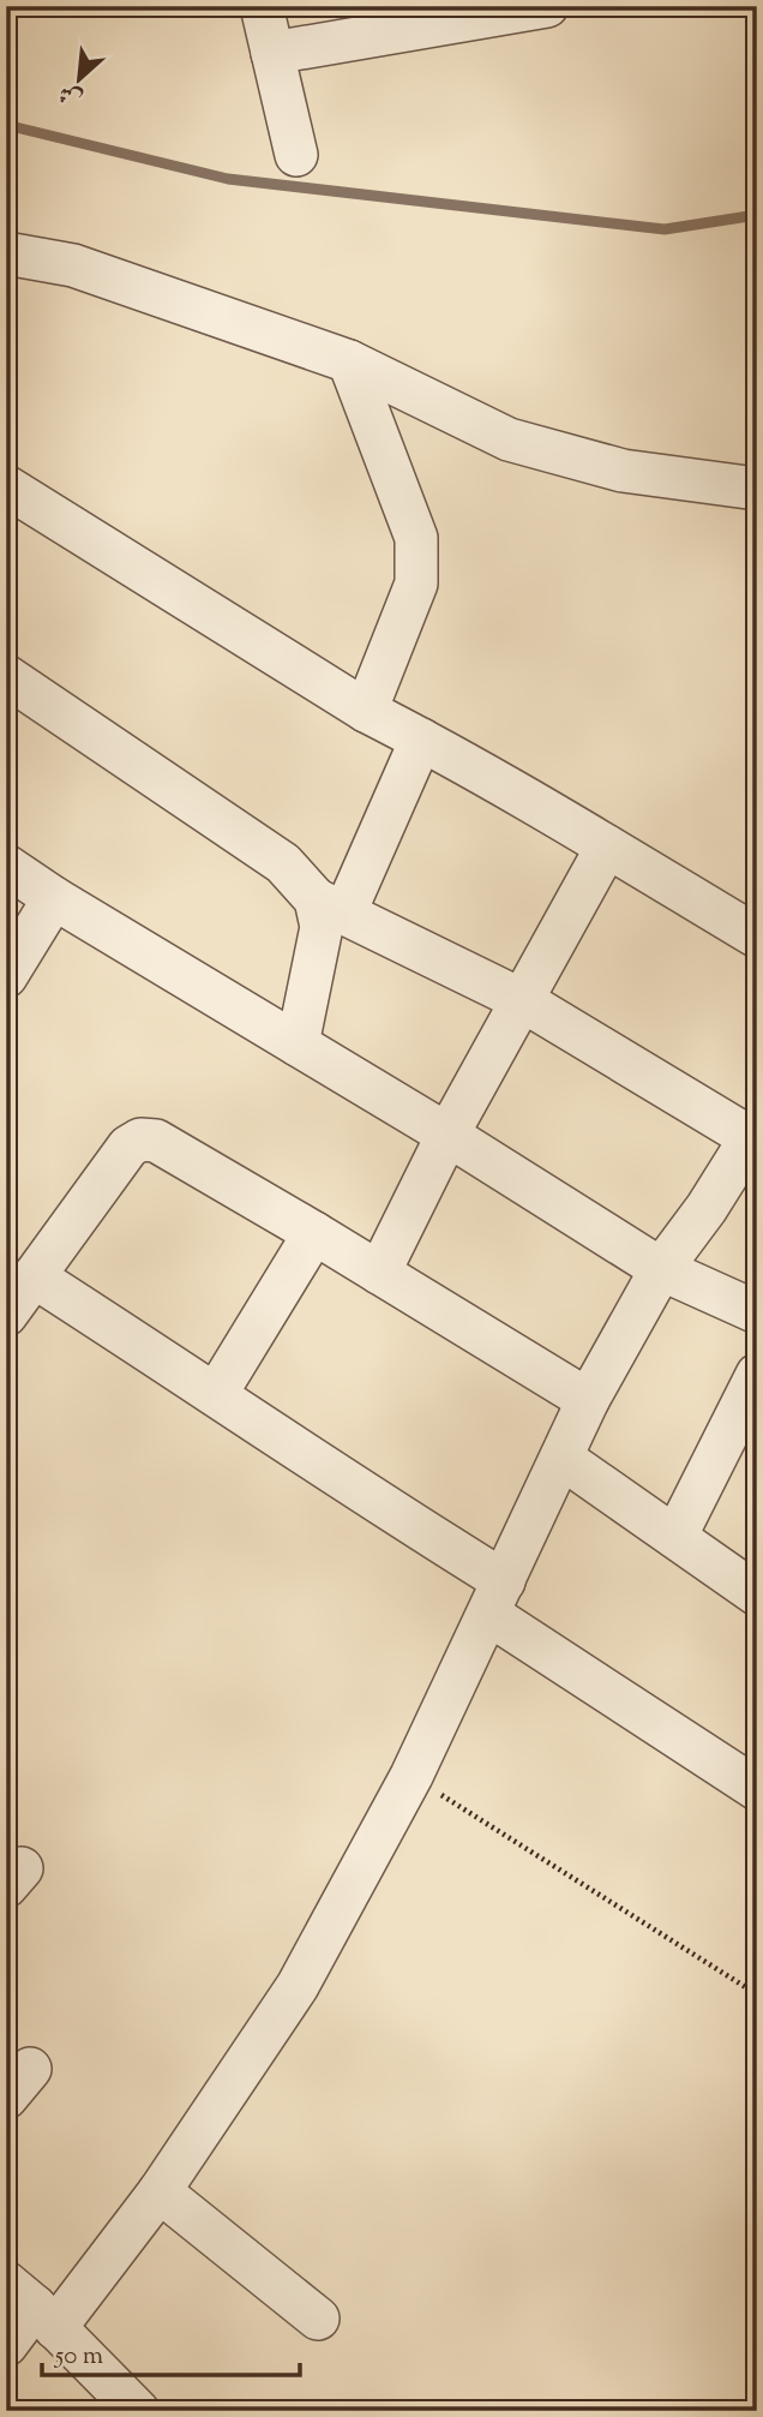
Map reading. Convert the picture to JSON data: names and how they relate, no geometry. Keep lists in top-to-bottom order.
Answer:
{
  "scale_bar": "50 m",
  "north": "bottom left"
}
